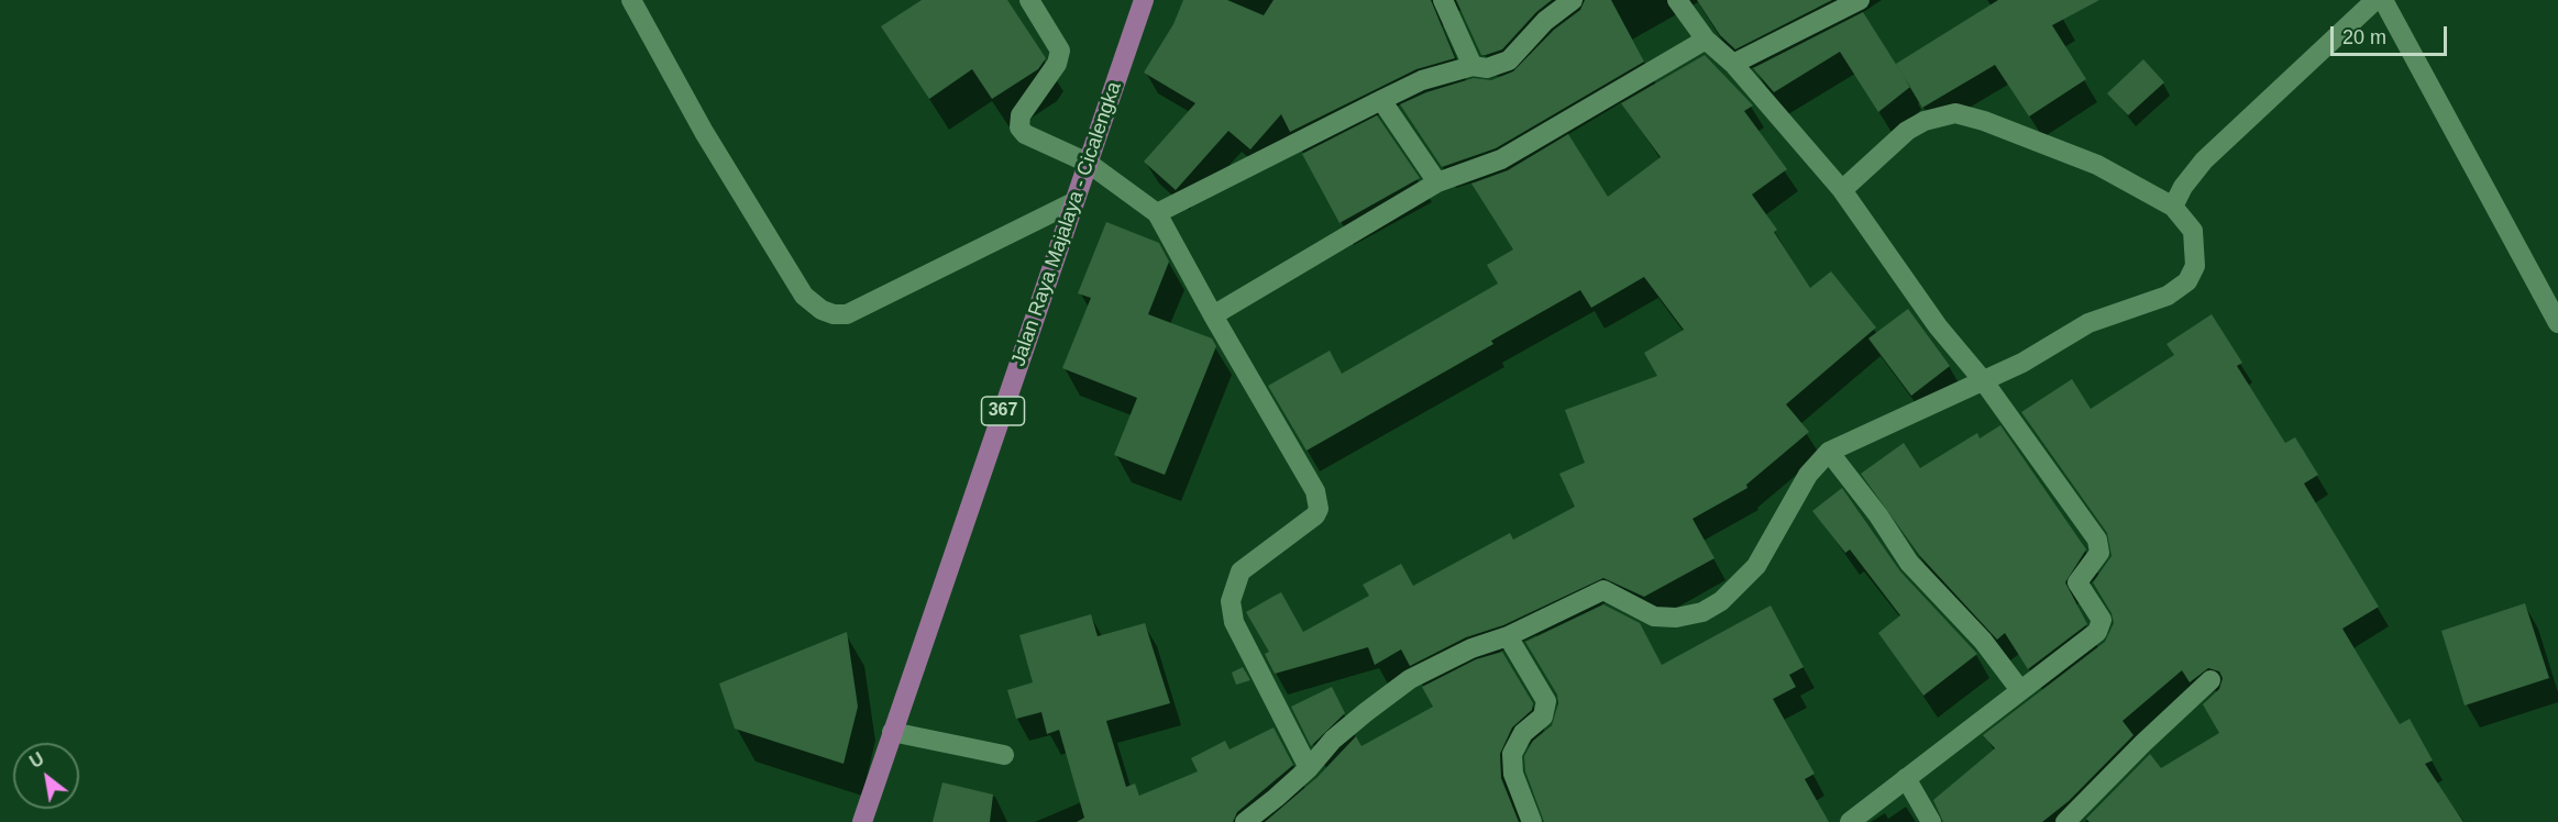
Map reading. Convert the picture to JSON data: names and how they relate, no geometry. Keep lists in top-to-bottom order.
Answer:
{
  "streets": {
    "main road": ["Jalan Raya Majalaya - Cicalengka", "367"]
  },
  "scale_bar": "20 m",
  "north": "top left"
}
